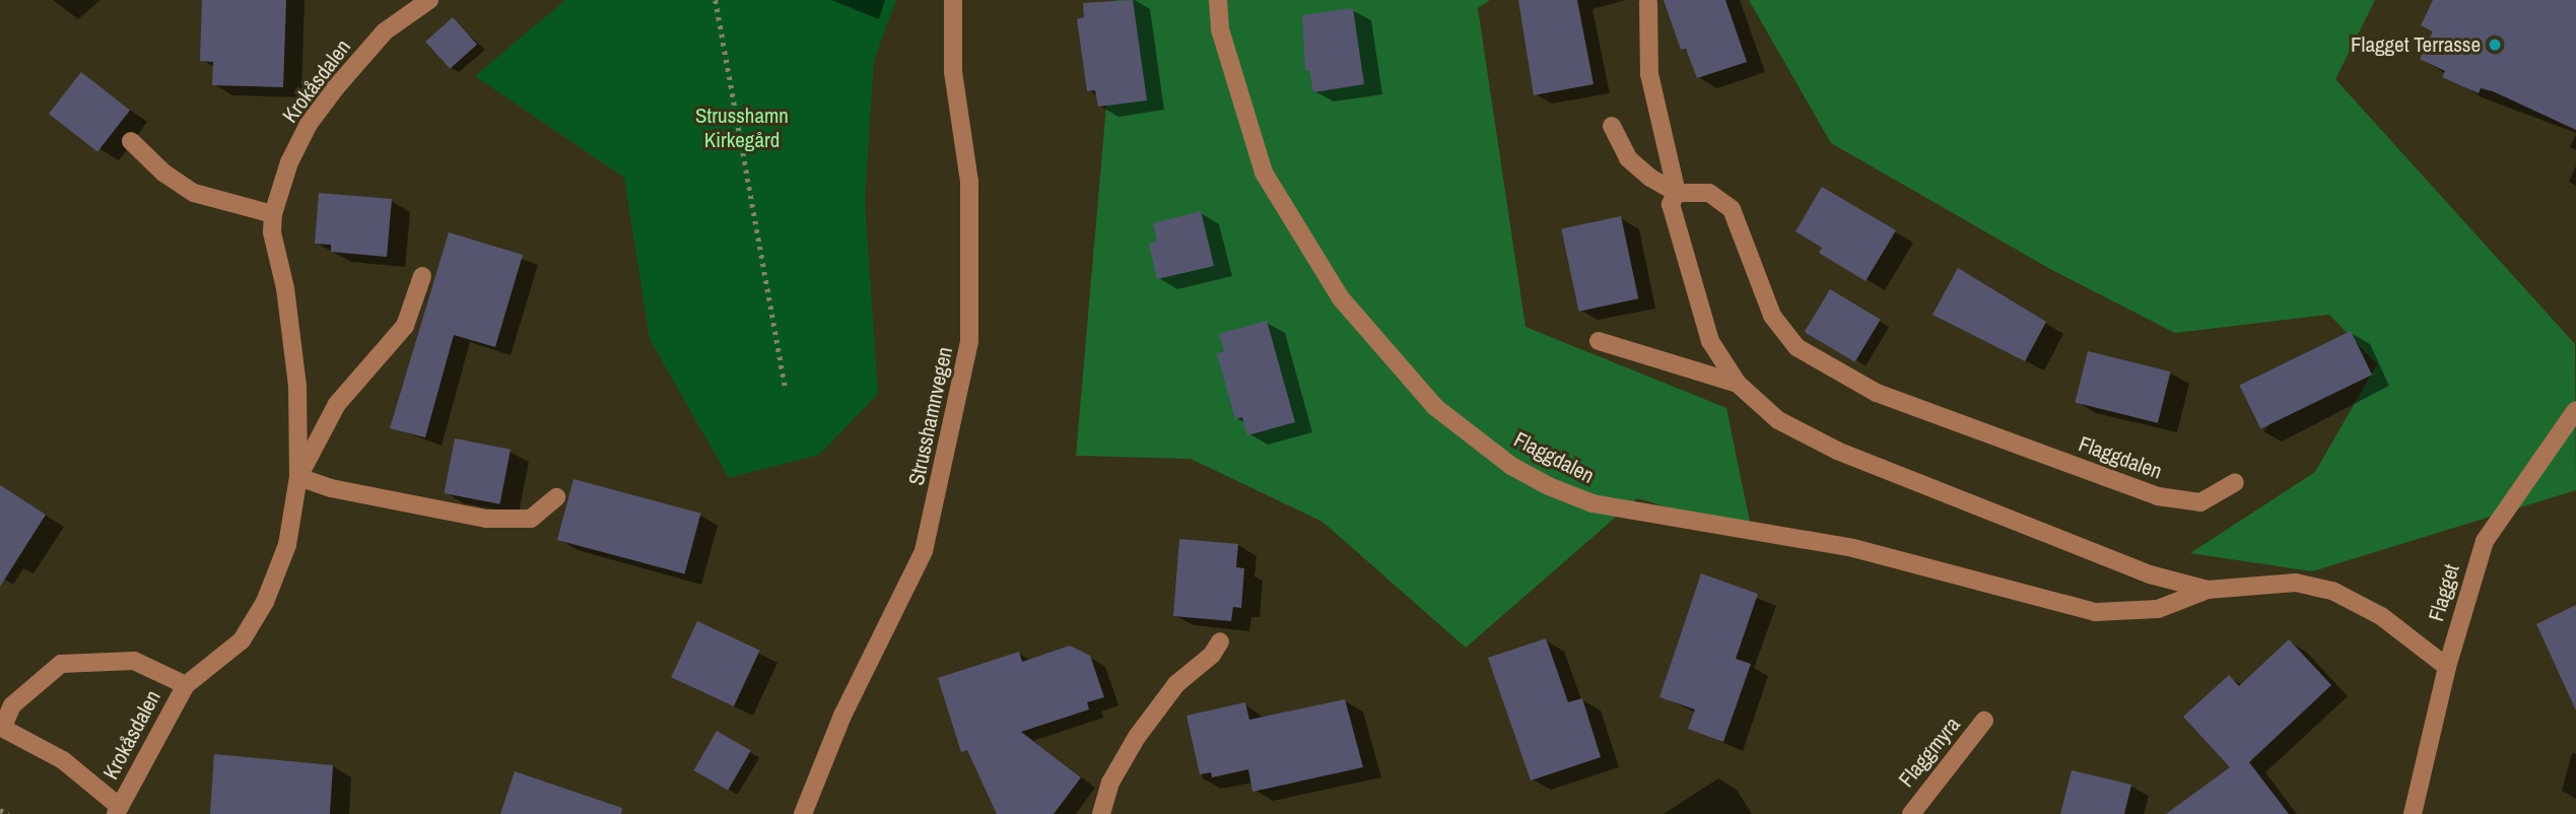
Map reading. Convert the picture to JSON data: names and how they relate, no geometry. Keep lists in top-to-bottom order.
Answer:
{
  "streets": {
    "street": [
      "Krokåsdalen",
      "Strusshamnvegen",
      "Flaggdalen",
      "Flagget",
      "Flaggmyra"
    ]
  },
  "crossings": [
    ["Flaggdalen", "Flagget"]
  ],
  "parks": ["Strusshamn Kirkegård"],
  "places": ["Flagget Terrasse"]
}
